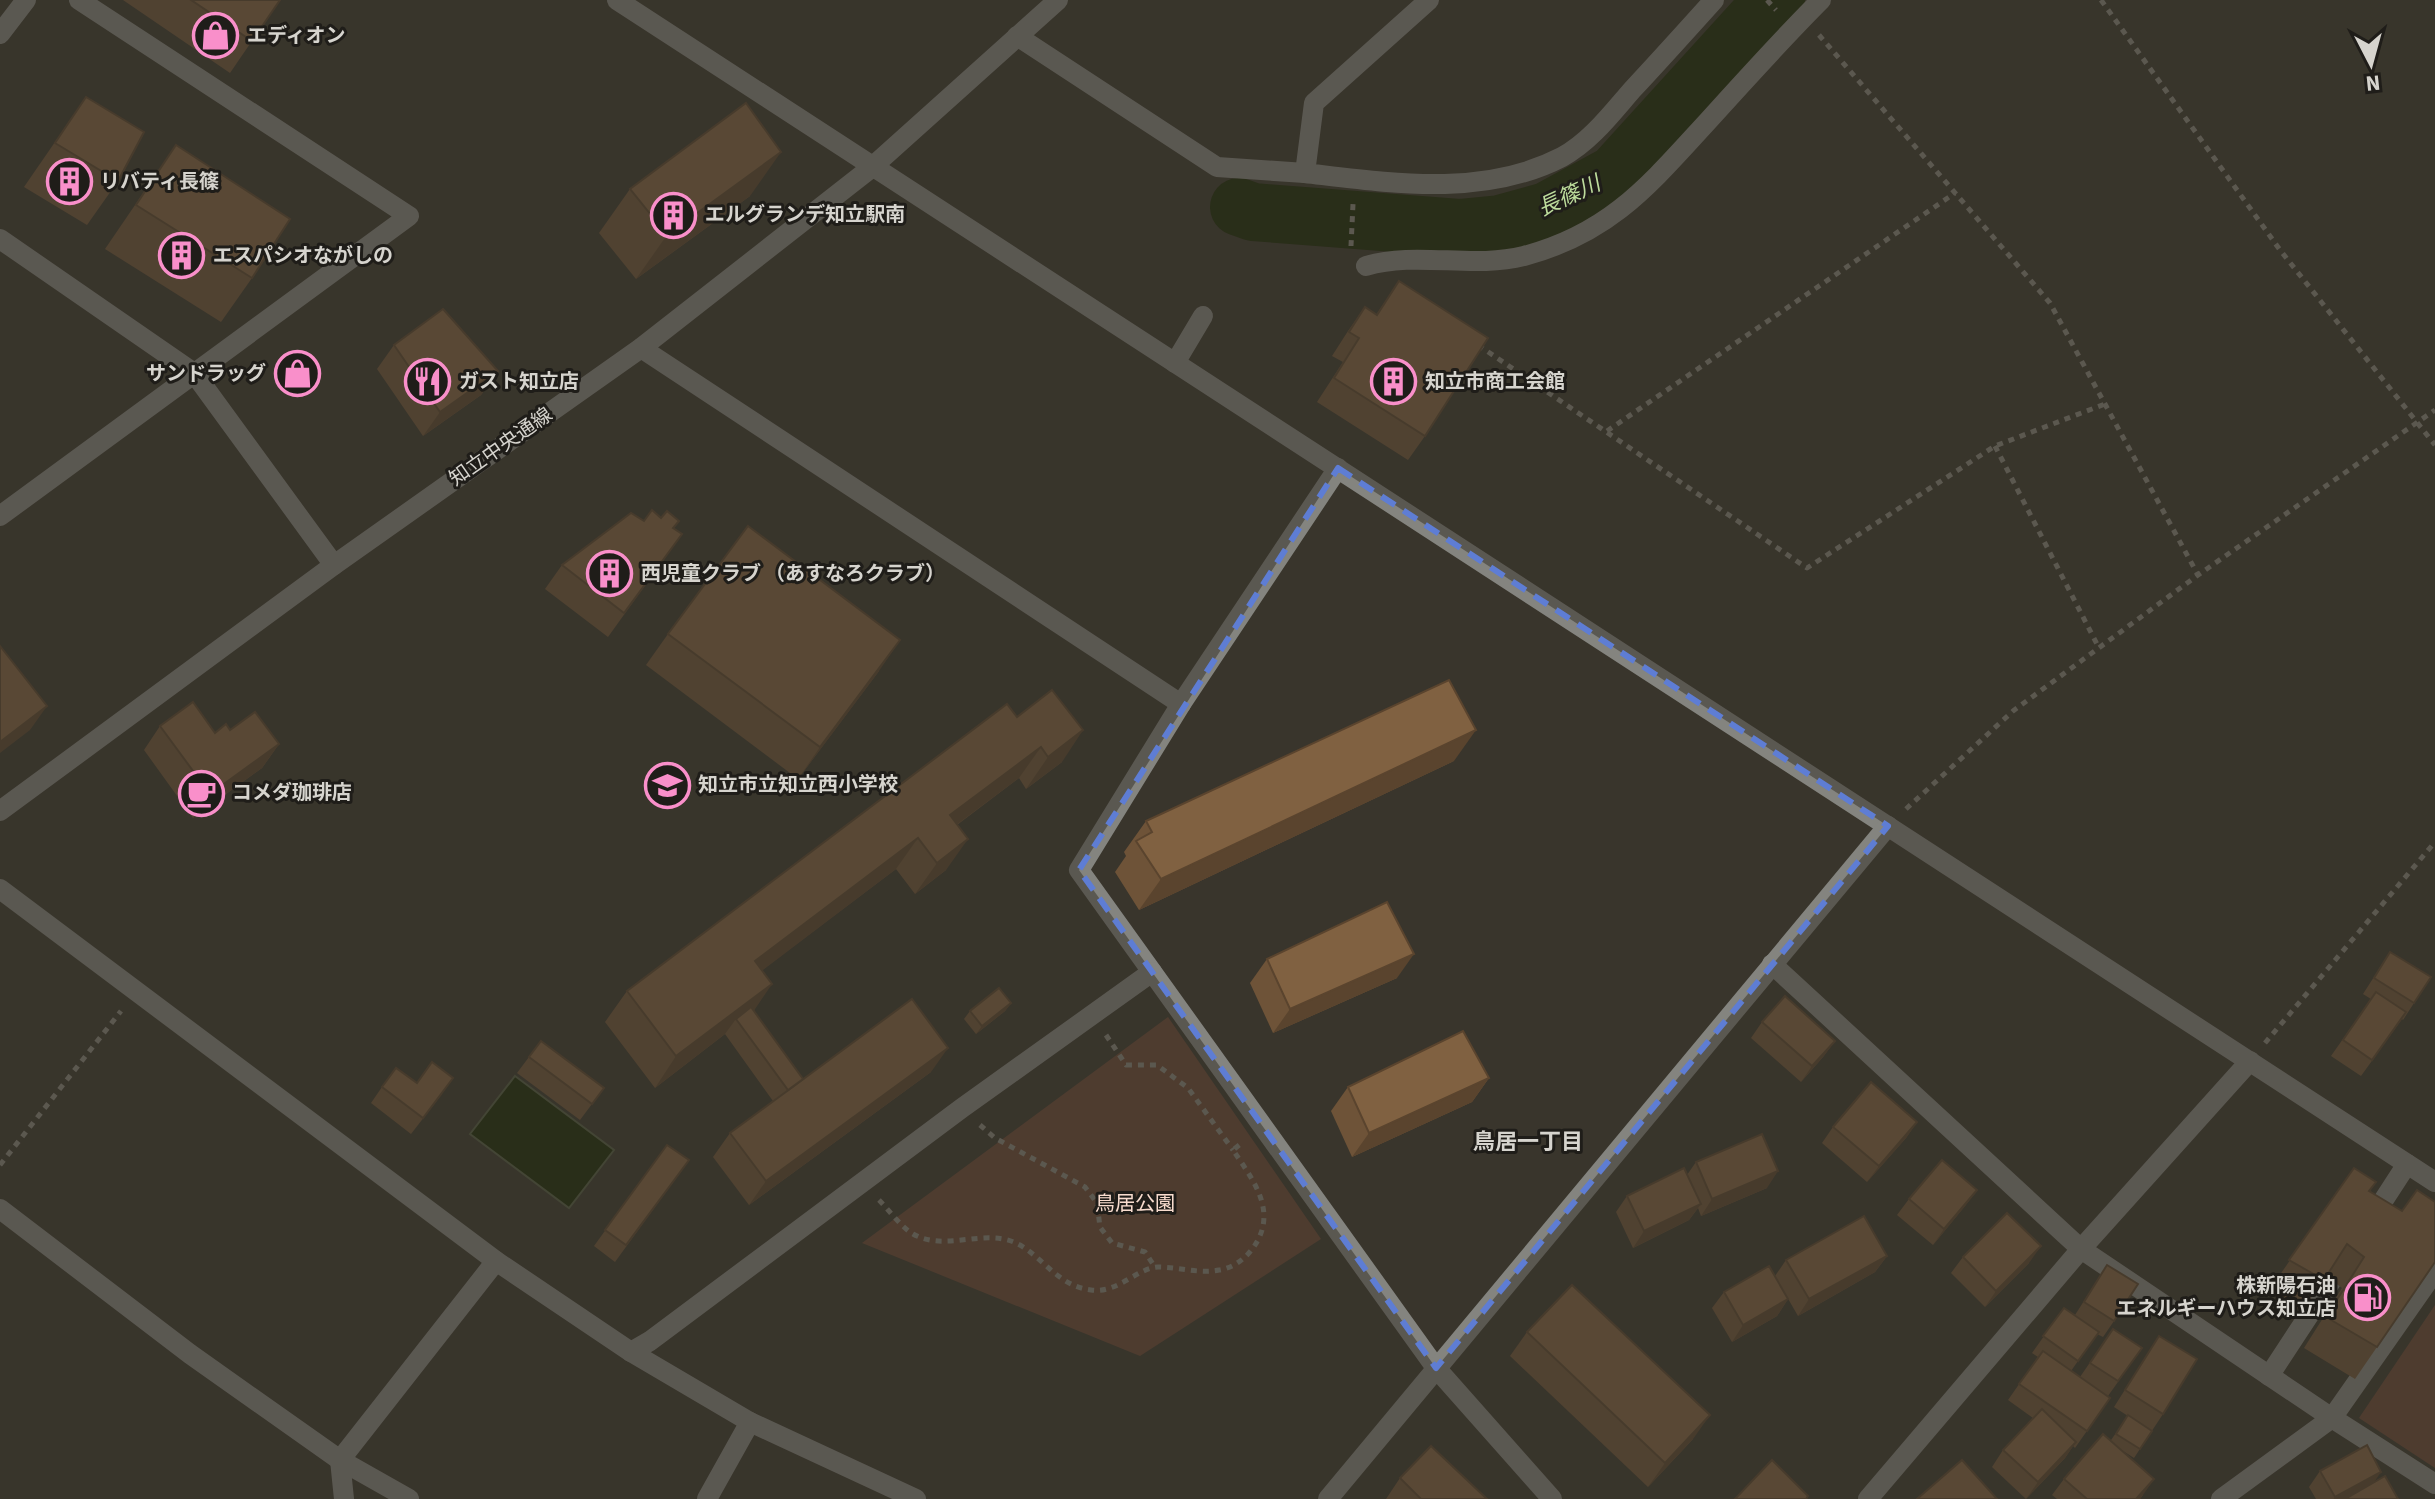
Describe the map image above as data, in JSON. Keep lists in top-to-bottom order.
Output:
{
  "streets": {
    "street": ["知立中央通線"]
  },
  "districts": ["鳥居一丁目"],
  "water": ["長篠川"],
  "parks": ["鳥居公園"],
  "places": {
    "shop": ["エディオン", "サンドラッグ"],
    "building": [
      "リバティ長篠",
      "エルグランデ知立駅南",
      "エスパシオながしの",
      "知立市商工会館",
      "西児童クラブ （あすなろクラブ）"
    ],
    "restaurant": ["ガスト知立店"],
    "school or university": ["知立市立知立西小学校"],
    "cafe": ["コメダ珈琲店"],
    "fuel station": ["株新陽石油 エネルギーハウス知立店"]
  },
  "north": "bottom"
}
